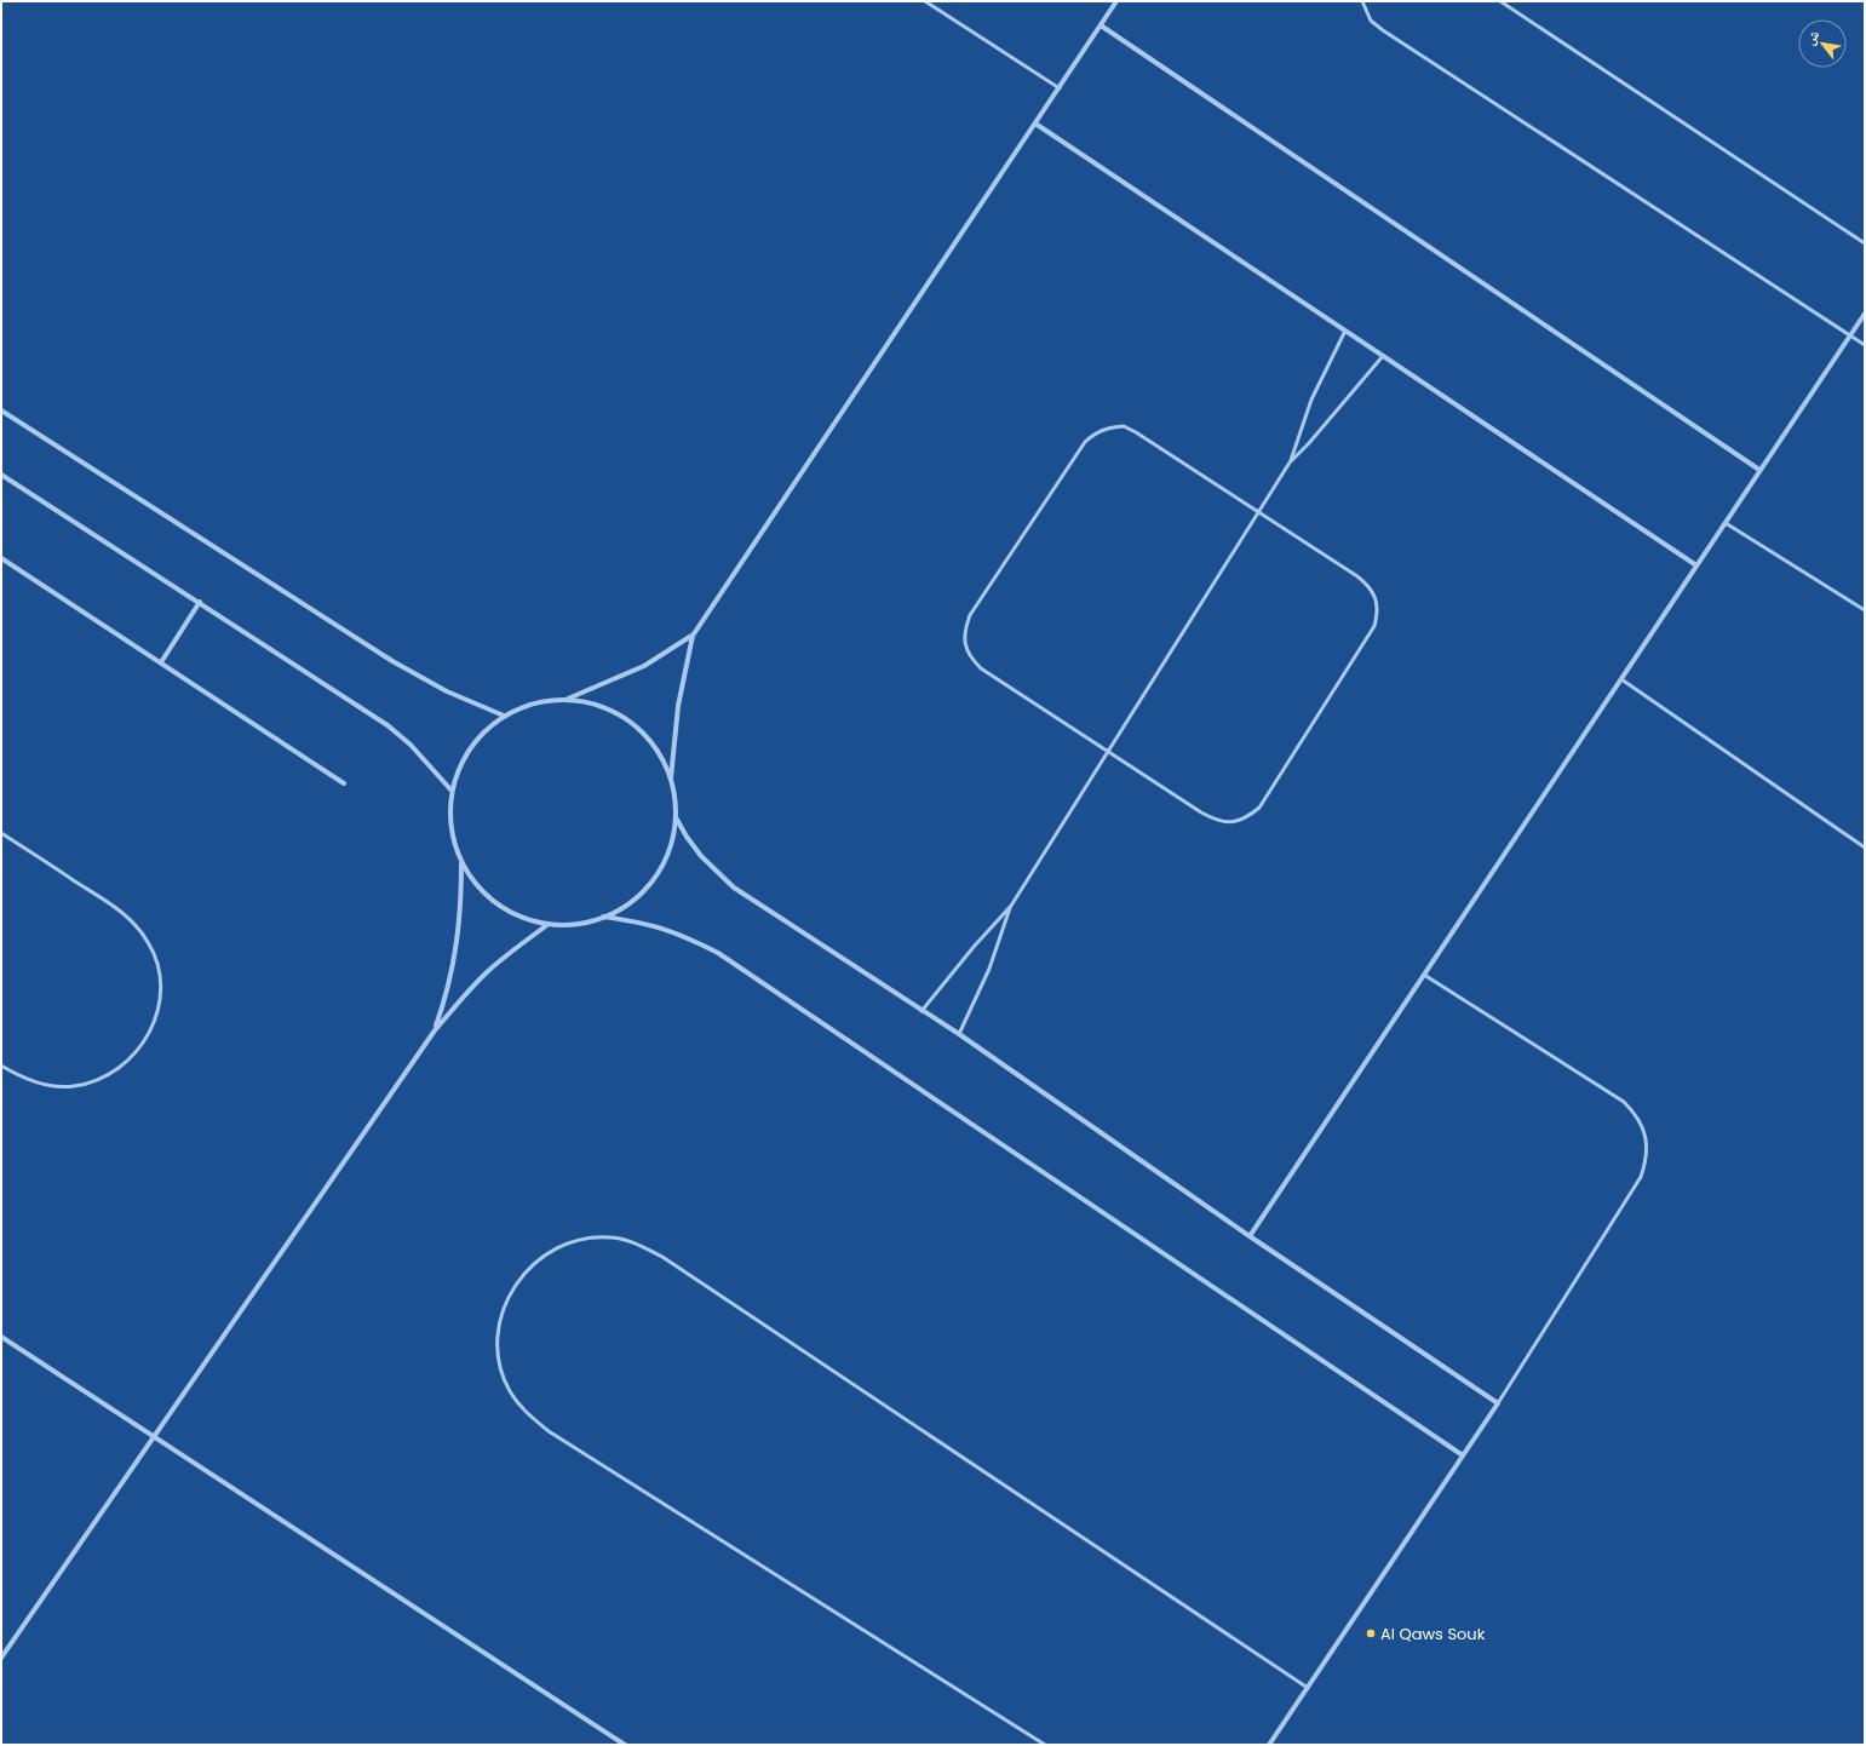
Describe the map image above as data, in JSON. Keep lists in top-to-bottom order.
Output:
{
  "places": ["Al Qaws Souk"],
  "north": "top left"
}
